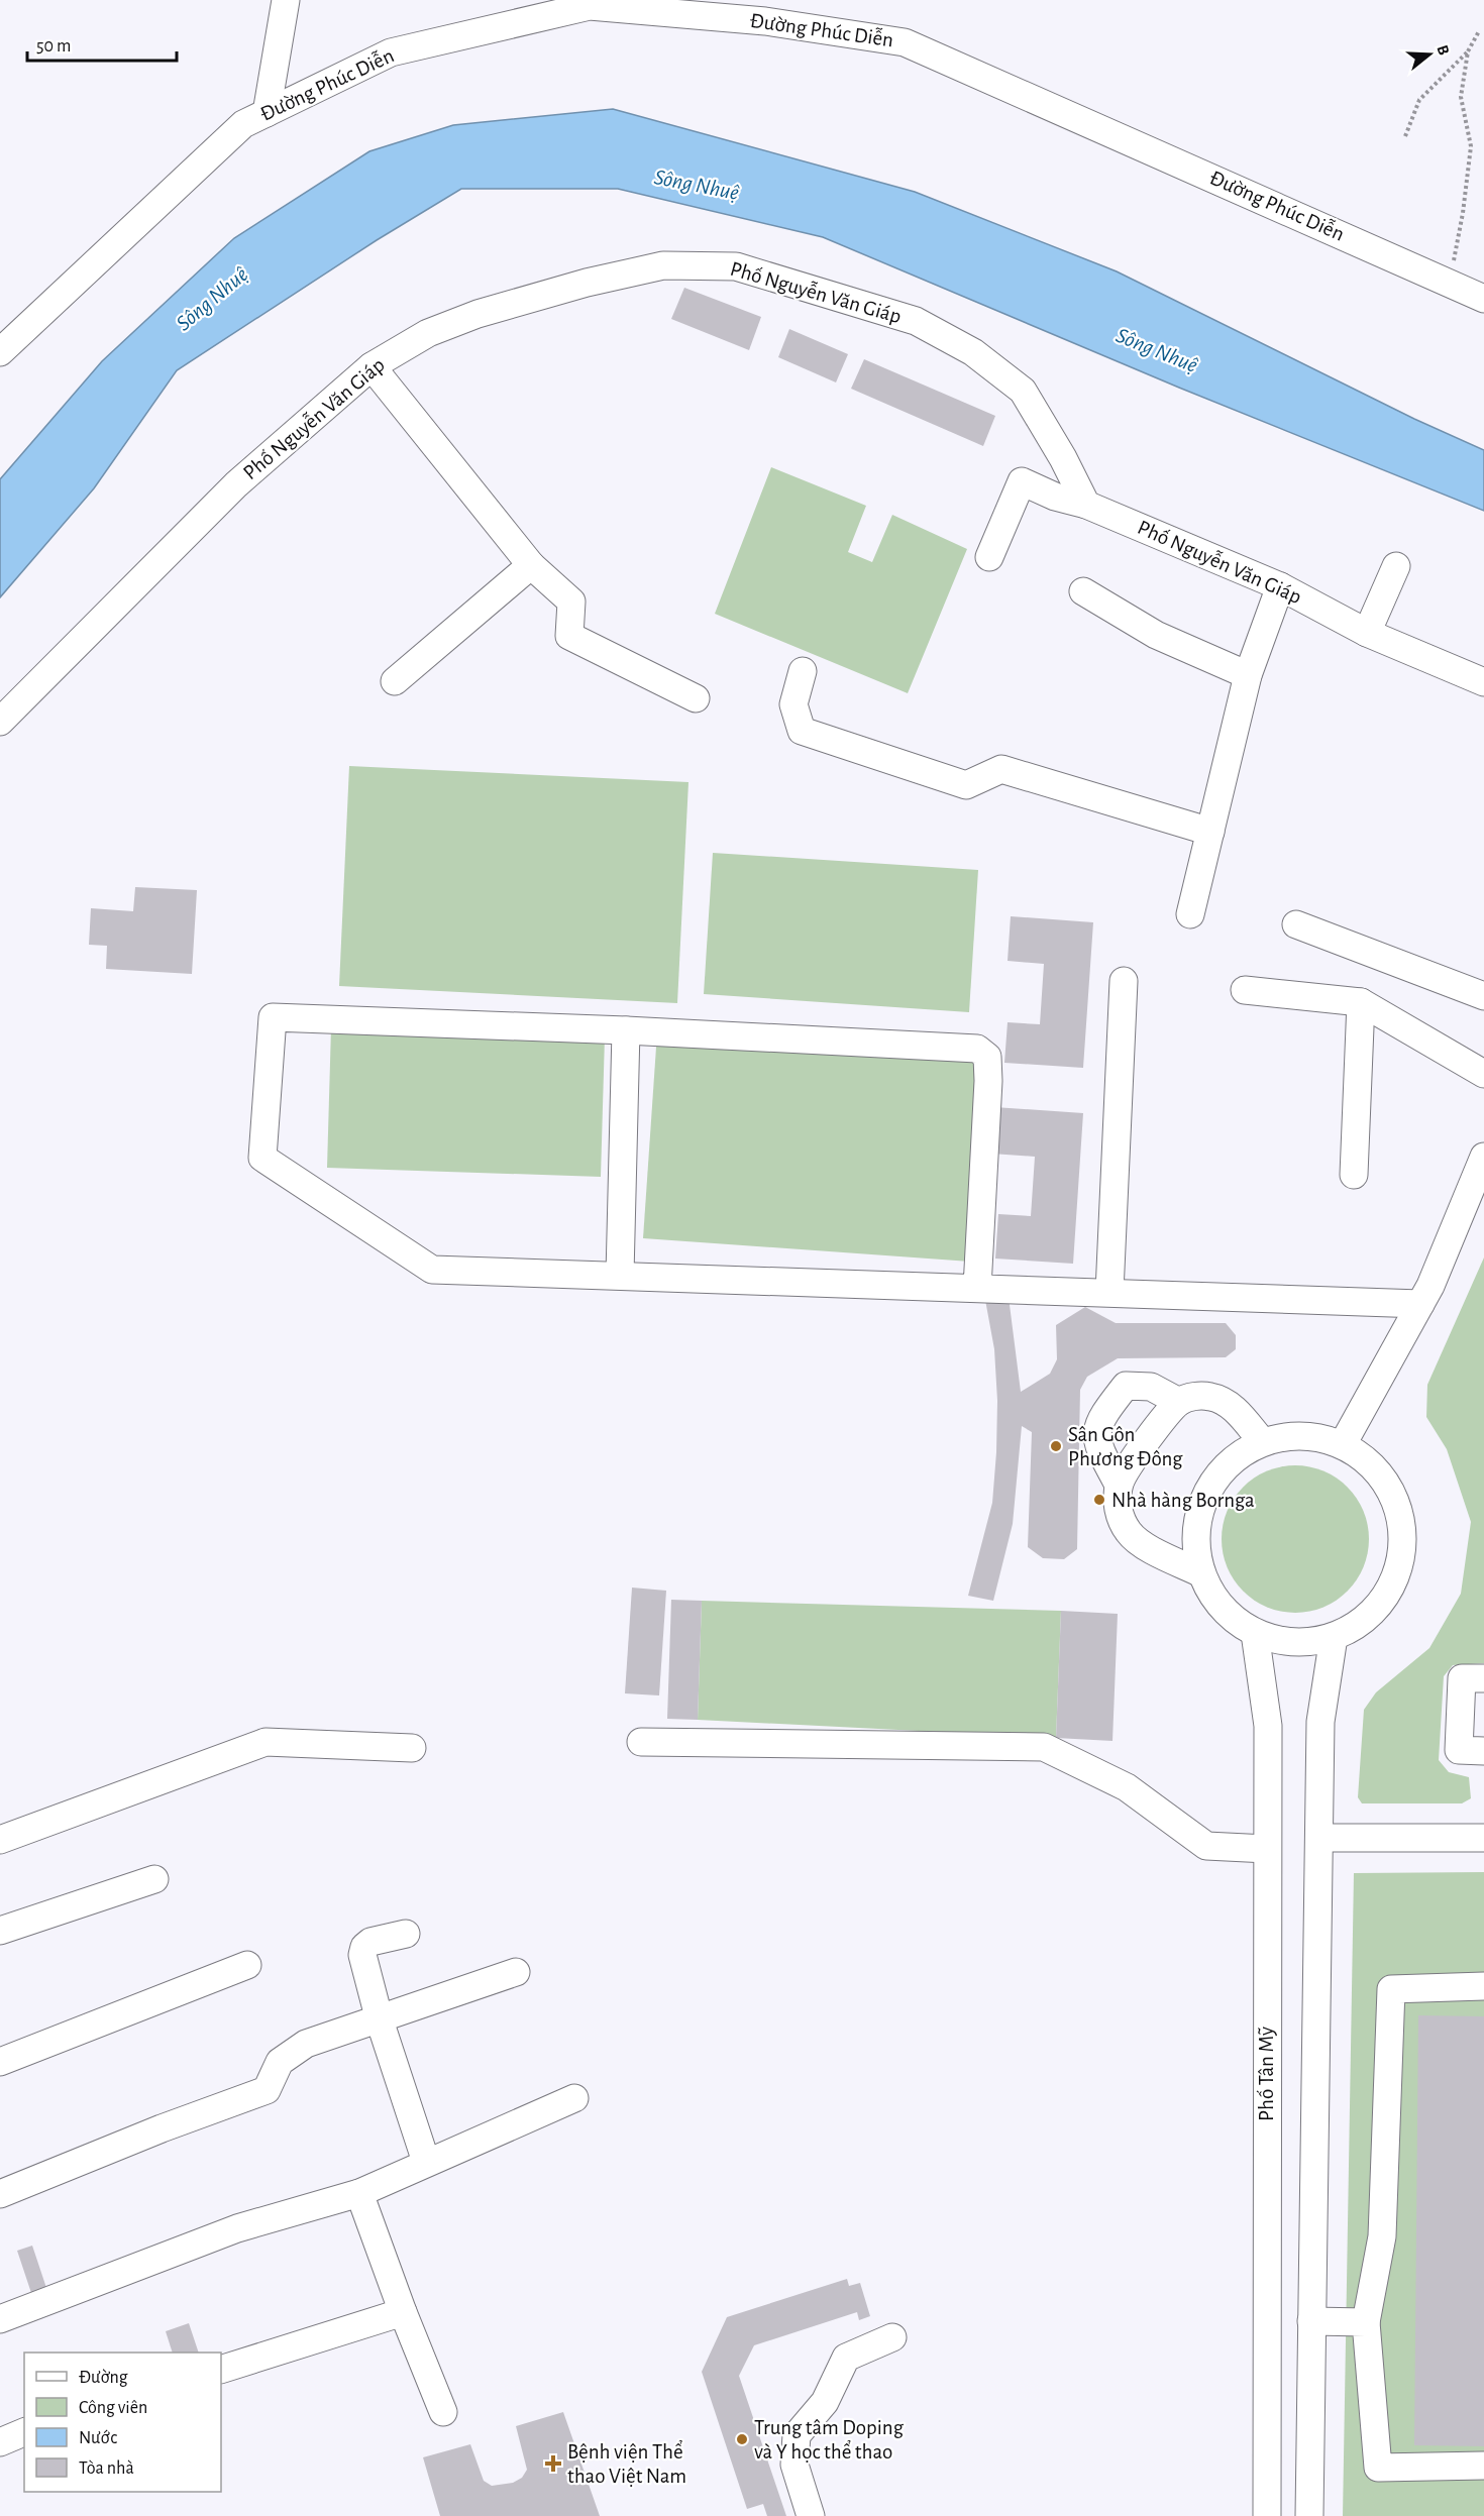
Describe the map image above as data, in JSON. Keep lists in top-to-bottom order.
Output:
{
  "streets": {
    "street": ["Đường Phúc Diễn", "Phố Nguyễn Văn Giáp", "Phố Tân Mỹ"]
  },
  "water": ["Sông Nhuệ"],
  "places": {
    "other": ["Sân Gôn Phương Đông", "Nhà hàng Bornga", "Trung tâm Doping và Y học thể thao"],
    "health": ["Bệnh viện Thể thao Việt Nam"]
  },
  "legend": [
    "Đường",
    "Công viên",
    "Nước",
    "Tòa nhà"
  ],
  "scale_bar": "50 m",
  "north": "right"
}
